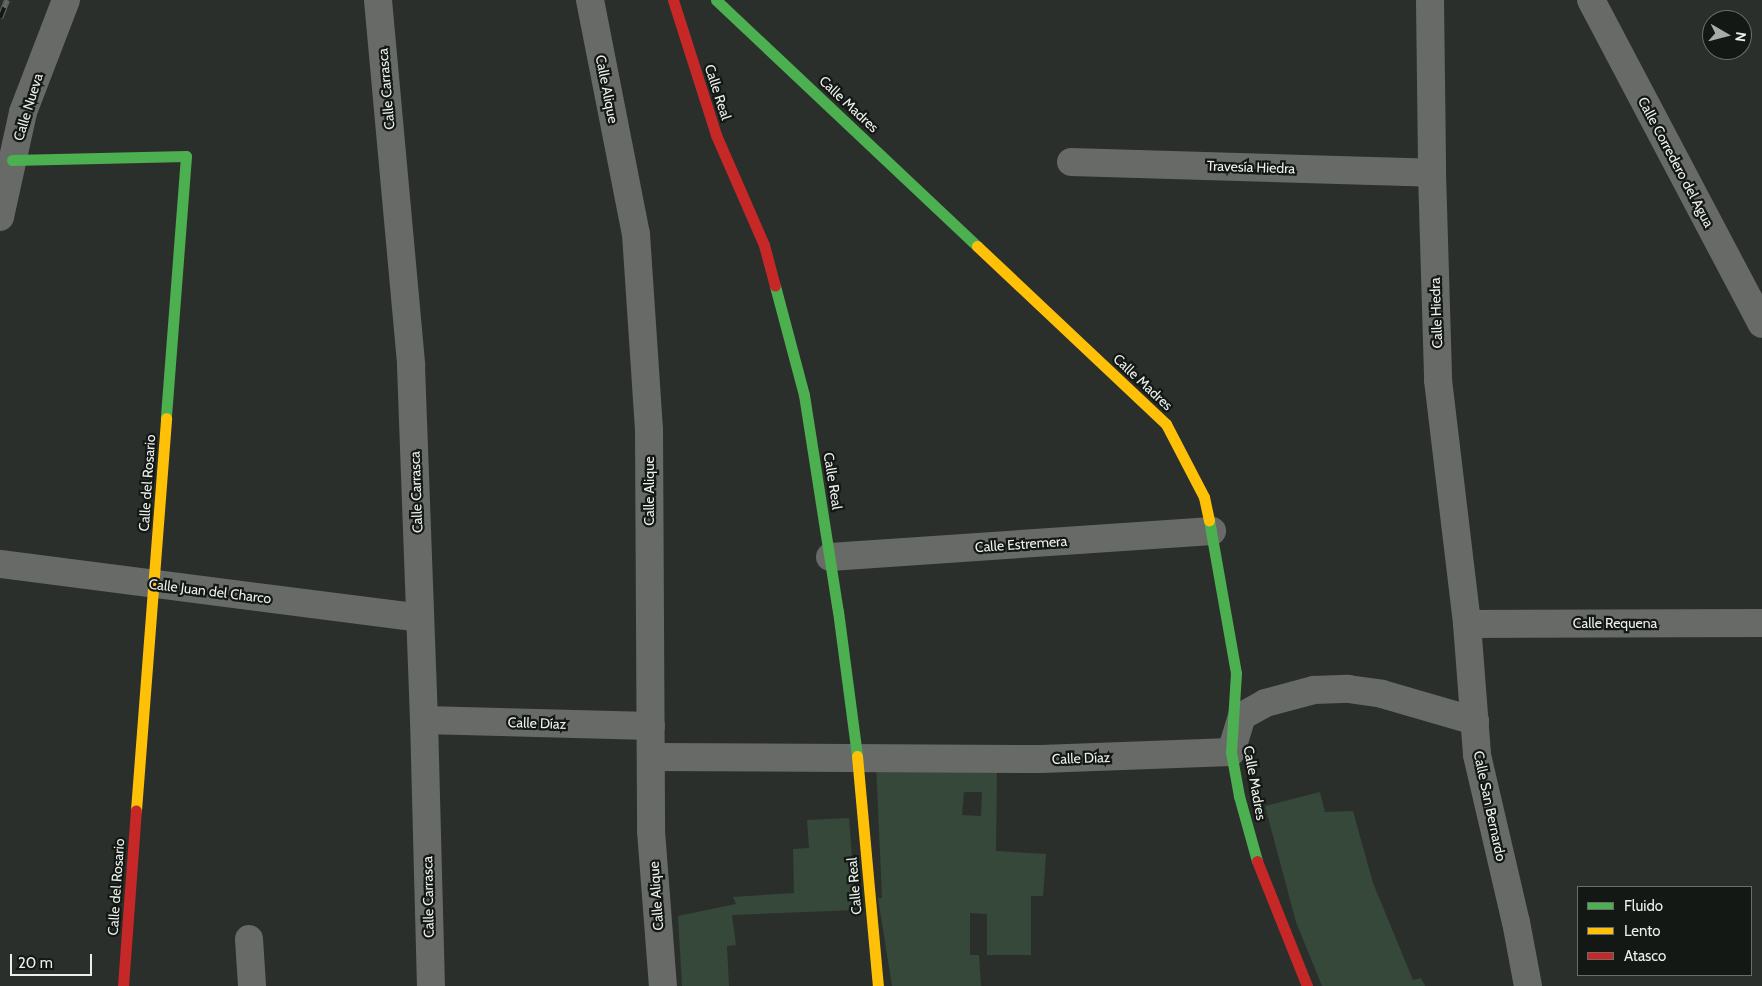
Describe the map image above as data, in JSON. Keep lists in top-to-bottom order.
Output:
{
  "streets": {
    "street": [
      "Calle Carrasca",
      "Calle Alique",
      "Calle Real",
      "Calle Madres",
      "Calle Nueva",
      "Calle Corredero del Agua",
      "Travesía Hiedra",
      "Calle Hiedra",
      "Calle del Rosario",
      "Calle Estremera",
      "Calle Juan del Charco",
      "Calle Requena",
      "Calle Díaz",
      "Calle San Bernardo"
    ]
  },
  "crossings": [
    ["Calle Carrasca", "Calle Juan del Charco"],
    ["Calle Carrasca", "Calle Díaz"],
    ["Calle Alique", "Calle Díaz"],
    ["Calle Real", "Calle Estremera"],
    ["Calle Real", "Calle Díaz"],
    ["Calle Madres", "Calle Estremera"],
    ["Calle Madres", "Calle Díaz"],
    ["Calle Nueva", "Calle del Rosario"],
    ["Travesía Hiedra", "Calle Hiedra"],
    ["Calle Hiedra", "Calle Requena"],
    ["Calle Hiedra", "Calle San Bernardo"],
    ["Calle del Rosario", "Calle Juan del Charco"],
    ["Calle Requena", "Calle San Bernardo"]
  ],
  "legend": ["Fluido", "Lento", "Atasco"],
  "scale_bar": "20 m",
  "north": "right"
}
